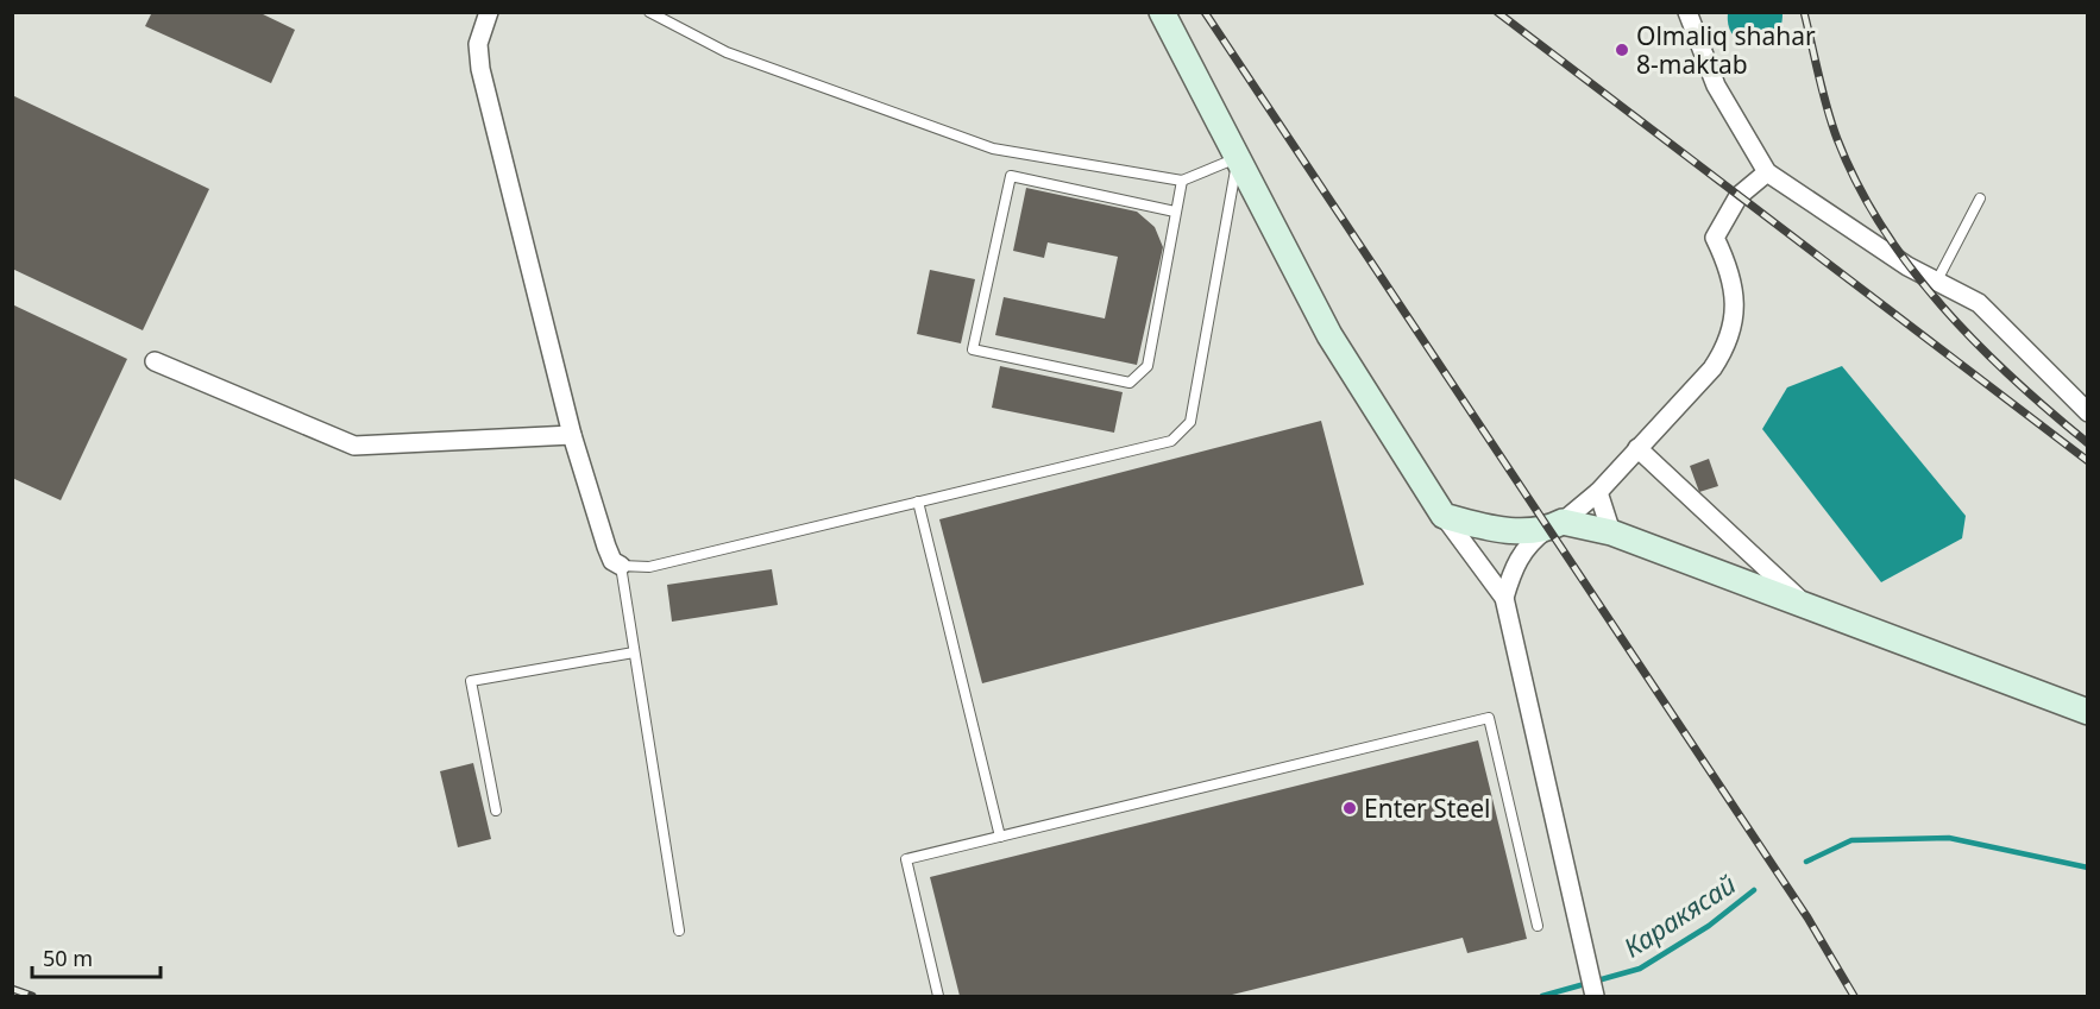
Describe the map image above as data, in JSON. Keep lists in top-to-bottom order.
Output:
{
  "water": ["Каракясай"],
  "places": ["Olmaliq shahar 8-maktab", "Enter Steel"],
  "scale_bar": "50 m"
}
